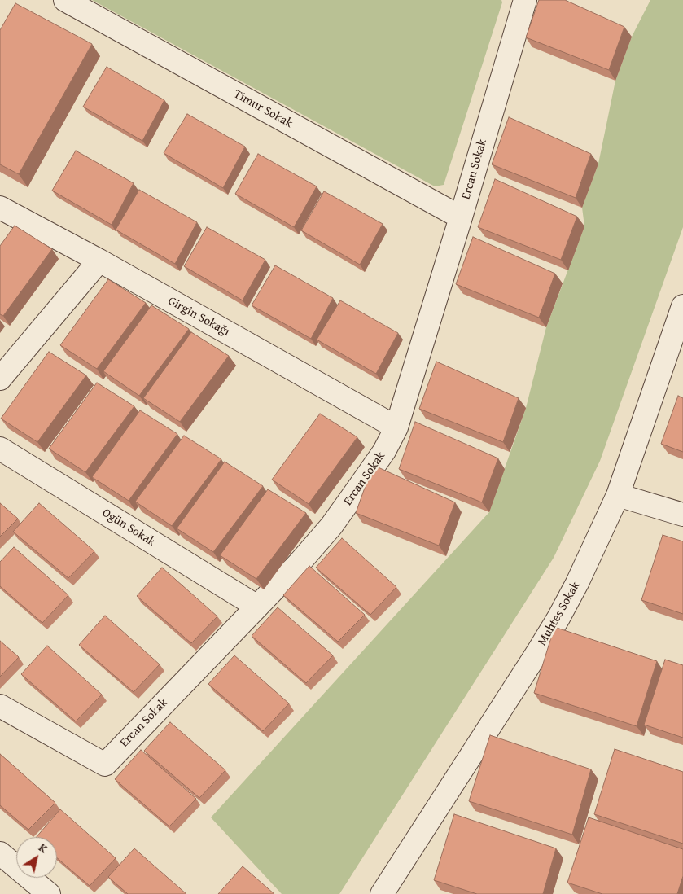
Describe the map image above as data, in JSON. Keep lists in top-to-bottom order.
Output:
{
  "streets": {
    "street": [
      "Timur Sokak",
      "Ercan Sokak",
      "Girgin Sokağı",
      "Ogün Sokak",
      "Muhtes Sokak"
    ]
  },
  "crossings": [
    ["Timur Sokak", "Ercan Sokak"],
    ["Ercan Sokak", "Girgin Sokağı"],
    ["Ercan Sokak", "Ogün Sokak"]
  ],
  "north": "top right"
}
